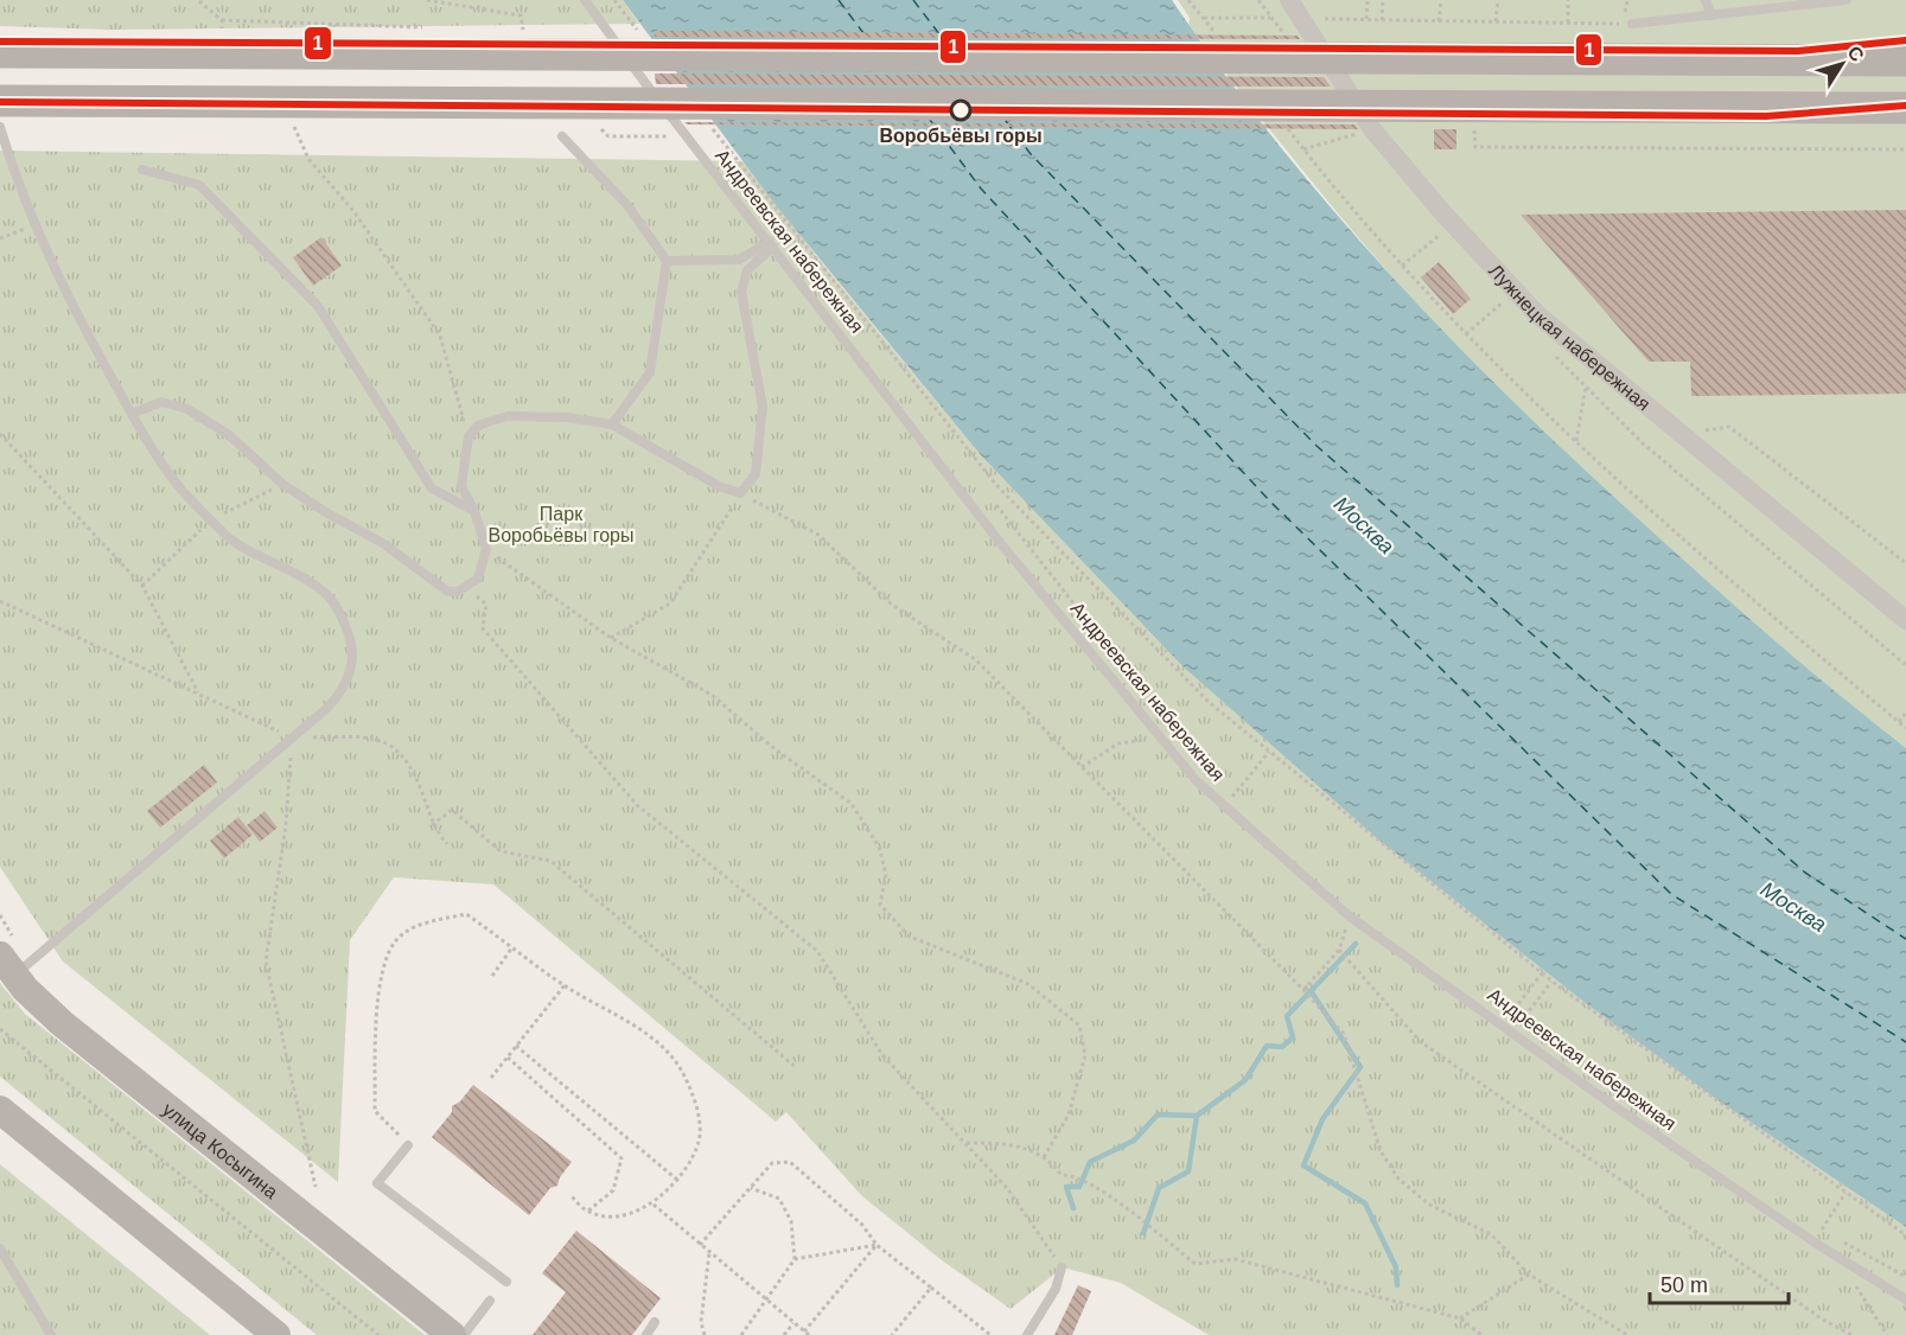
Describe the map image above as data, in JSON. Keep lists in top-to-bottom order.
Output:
{
  "streets": {
    "main road": ["улица Косыгина"],
    "street": ["Лужнецкая набережная"],
    "lane": ["Андреевская набережная"]
  },
  "water": ["Москва"],
  "parks": ["Парк Воробьёвы горы"],
  "places": ["Воробьёвы горы"],
  "lines": ["transit line 1"],
  "scale_bar": "50 m",
  "north": "top right"
}
